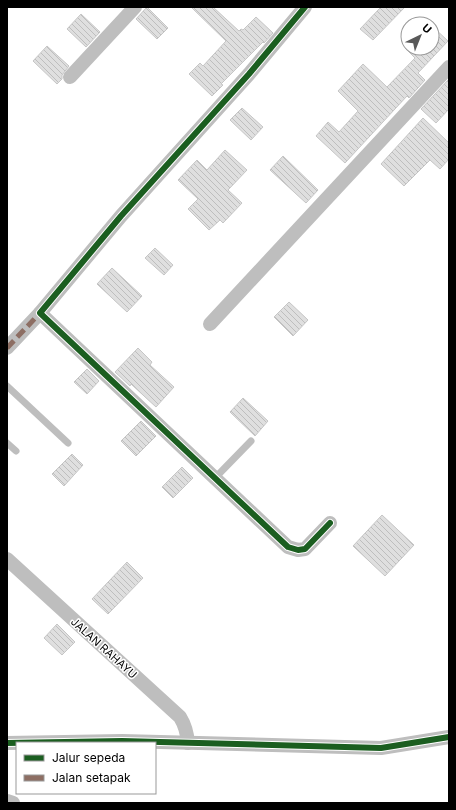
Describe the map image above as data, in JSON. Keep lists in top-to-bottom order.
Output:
{
  "streets": {
    "street": ["JALAN RAHAYU"]
  },
  "legend": ["Jalur sepeda", "Jalan setapak"],
  "north": "top right"
}
